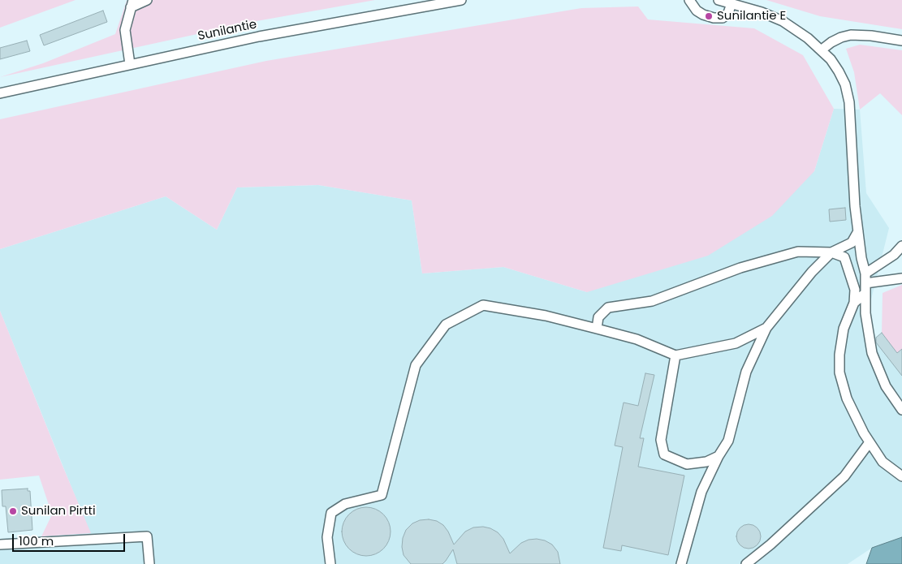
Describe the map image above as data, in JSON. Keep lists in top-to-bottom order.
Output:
{
  "streets": {
    "street": ["Sunilantie"]
  },
  "places": ["Sunilantie E", "Sunilan Pirtti"],
  "scale_bar": "100 m"
}
